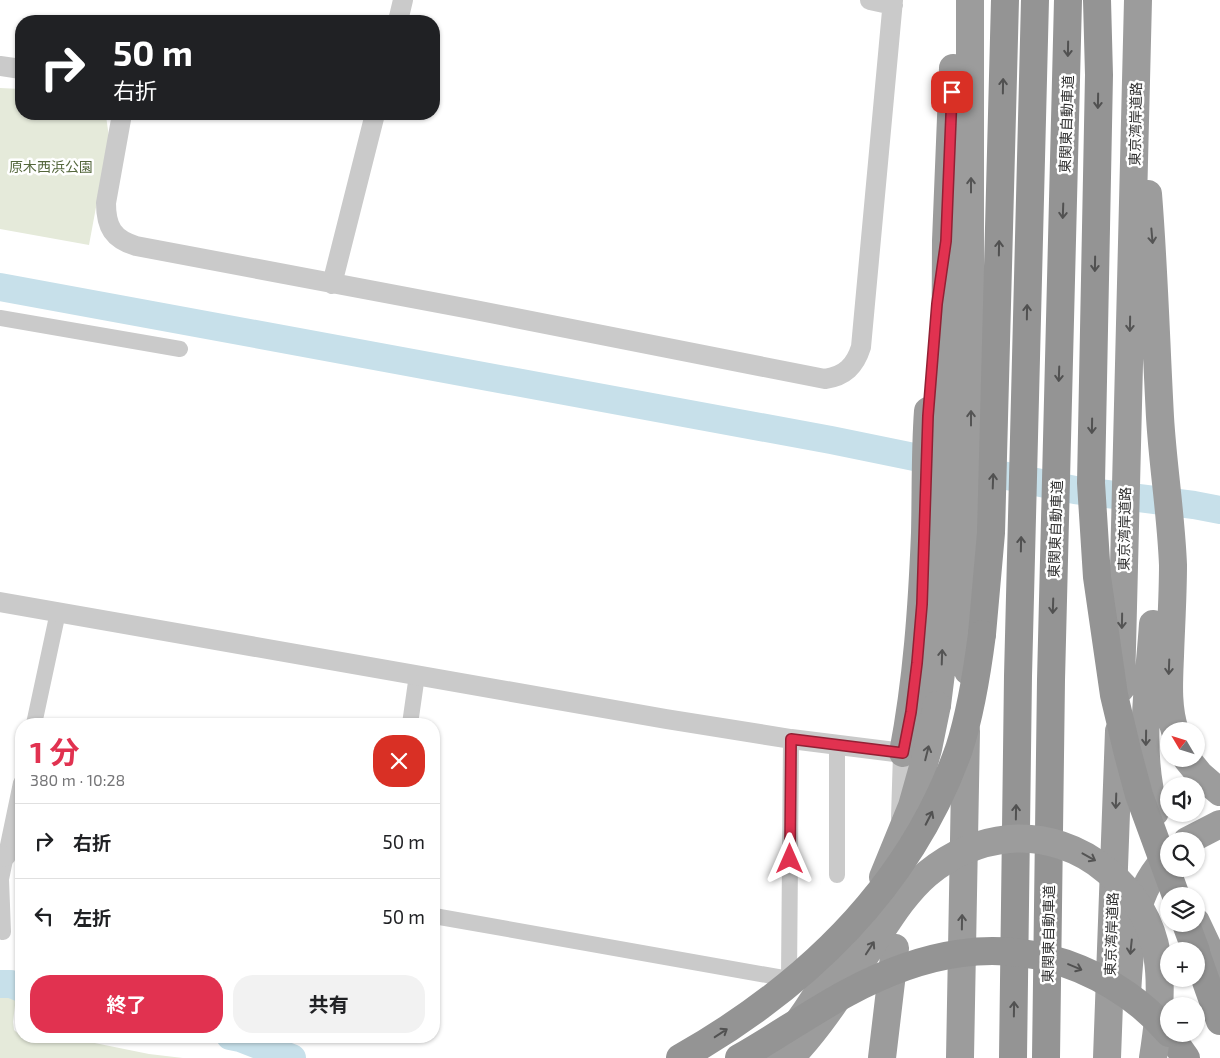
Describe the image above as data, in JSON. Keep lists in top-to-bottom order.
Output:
{
  "streets": {
    "highway": ["東関東自動車道", "東京湾岸道路"]
  },
  "parks": ["原木西浜公園"],
  "north": "top left",
  "page": {
    "turn": ["50 m", "右折"],
    "heading": ["1 分", "380 m · 10:28"],
    "map_buttons": ["+", "−"],
    "list": [
      {
        "name": "右折",
        "value": "50 m"
      },
      {
        "name": "左折",
        "value": "50 m"
      }
    ],
    "buttons": ["終了", "共有"]
  }
}
